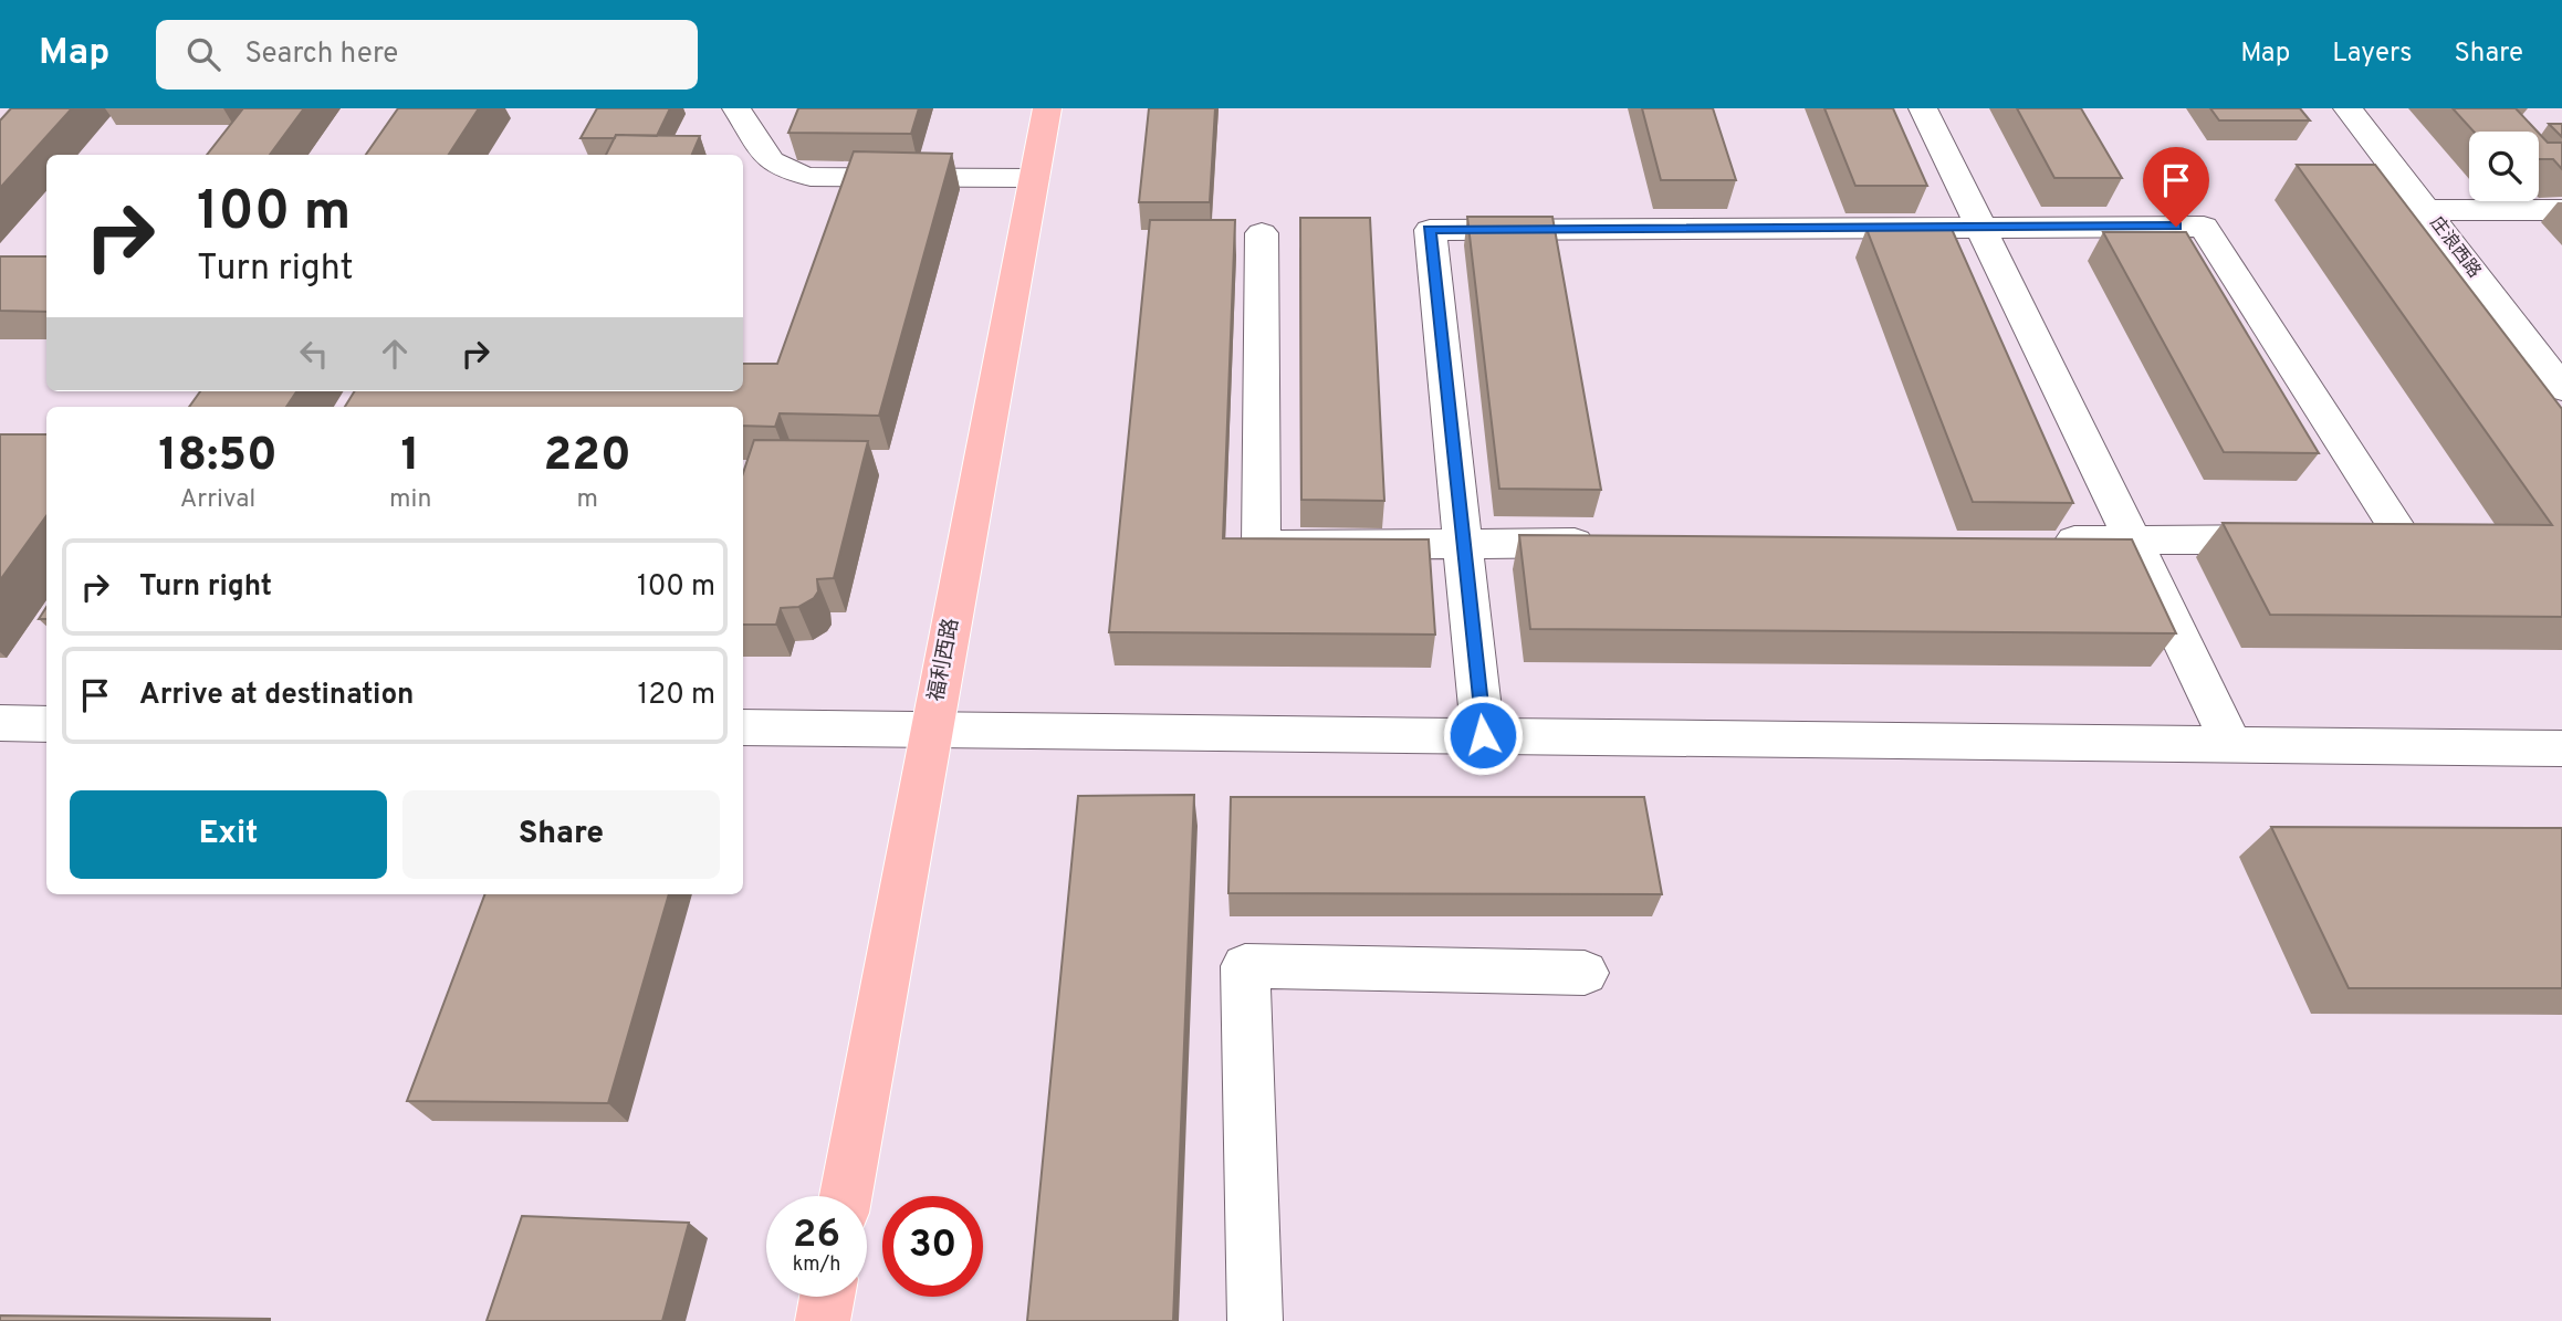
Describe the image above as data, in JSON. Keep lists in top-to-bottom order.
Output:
{
  "streets": {
    "main road": ["福利西路"],
    "street": ["庄浪西路"]
  },
  "page": {
    "header": "Map",
    "search": "Search here",
    "nav": ["Map", "Layers", "Share"],
    "turn": ["100 m", "Turn right"],
    "eta": [
      "18:50",
      "Arrival",
      "1",
      "min",
      "220",
      "m"
    ],
    "list": [
      {
        "name": "Turn right",
        "value": "100 m"
      },
      {
        "name": "Arrive at destination",
        "value": "120 m"
      }
    ],
    "buttons": ["Exit", "Share"],
    "speed": "26 km/h",
    "limit": "30"
  }
}
